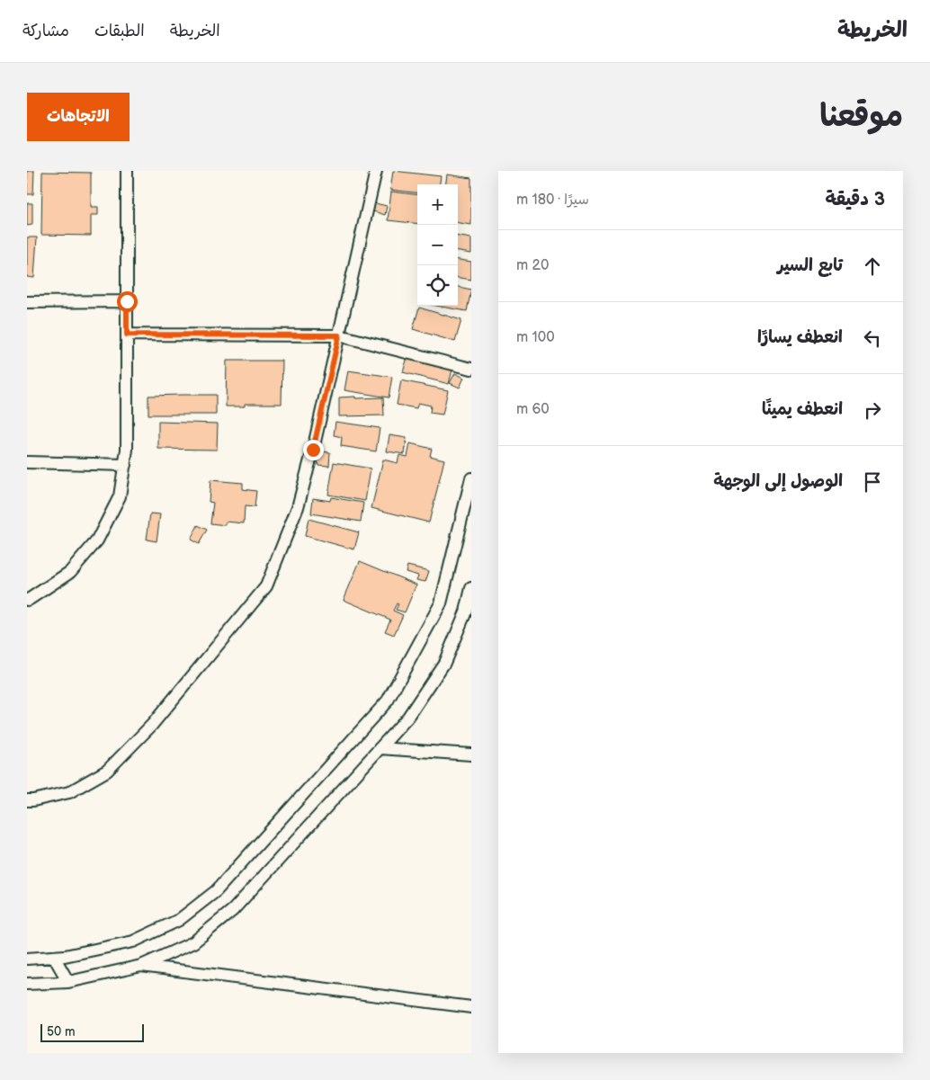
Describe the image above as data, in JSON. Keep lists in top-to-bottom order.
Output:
{
  "scale_bar": "50 m",
  "page": {
    "header": "الخريطة",
    "nav": ["الخريطة", "الطبقات", "مشاركة"],
    "title": "موقعنا",
    "buttons": "الاتجاهات",
    "heading": ["3 دقيقة", "سيرًا · 180 m"],
    "map_buttons": ["+", "−"],
    "list": [
      ["تابع السير", "20 m"],
      ["انعطف يسارًا", "100 m"],
      ["انعطف يمينًا", "60 m"],
      "الوصول إلى الوجهة"
    ],
    "scale": "50 m"
  }
}
